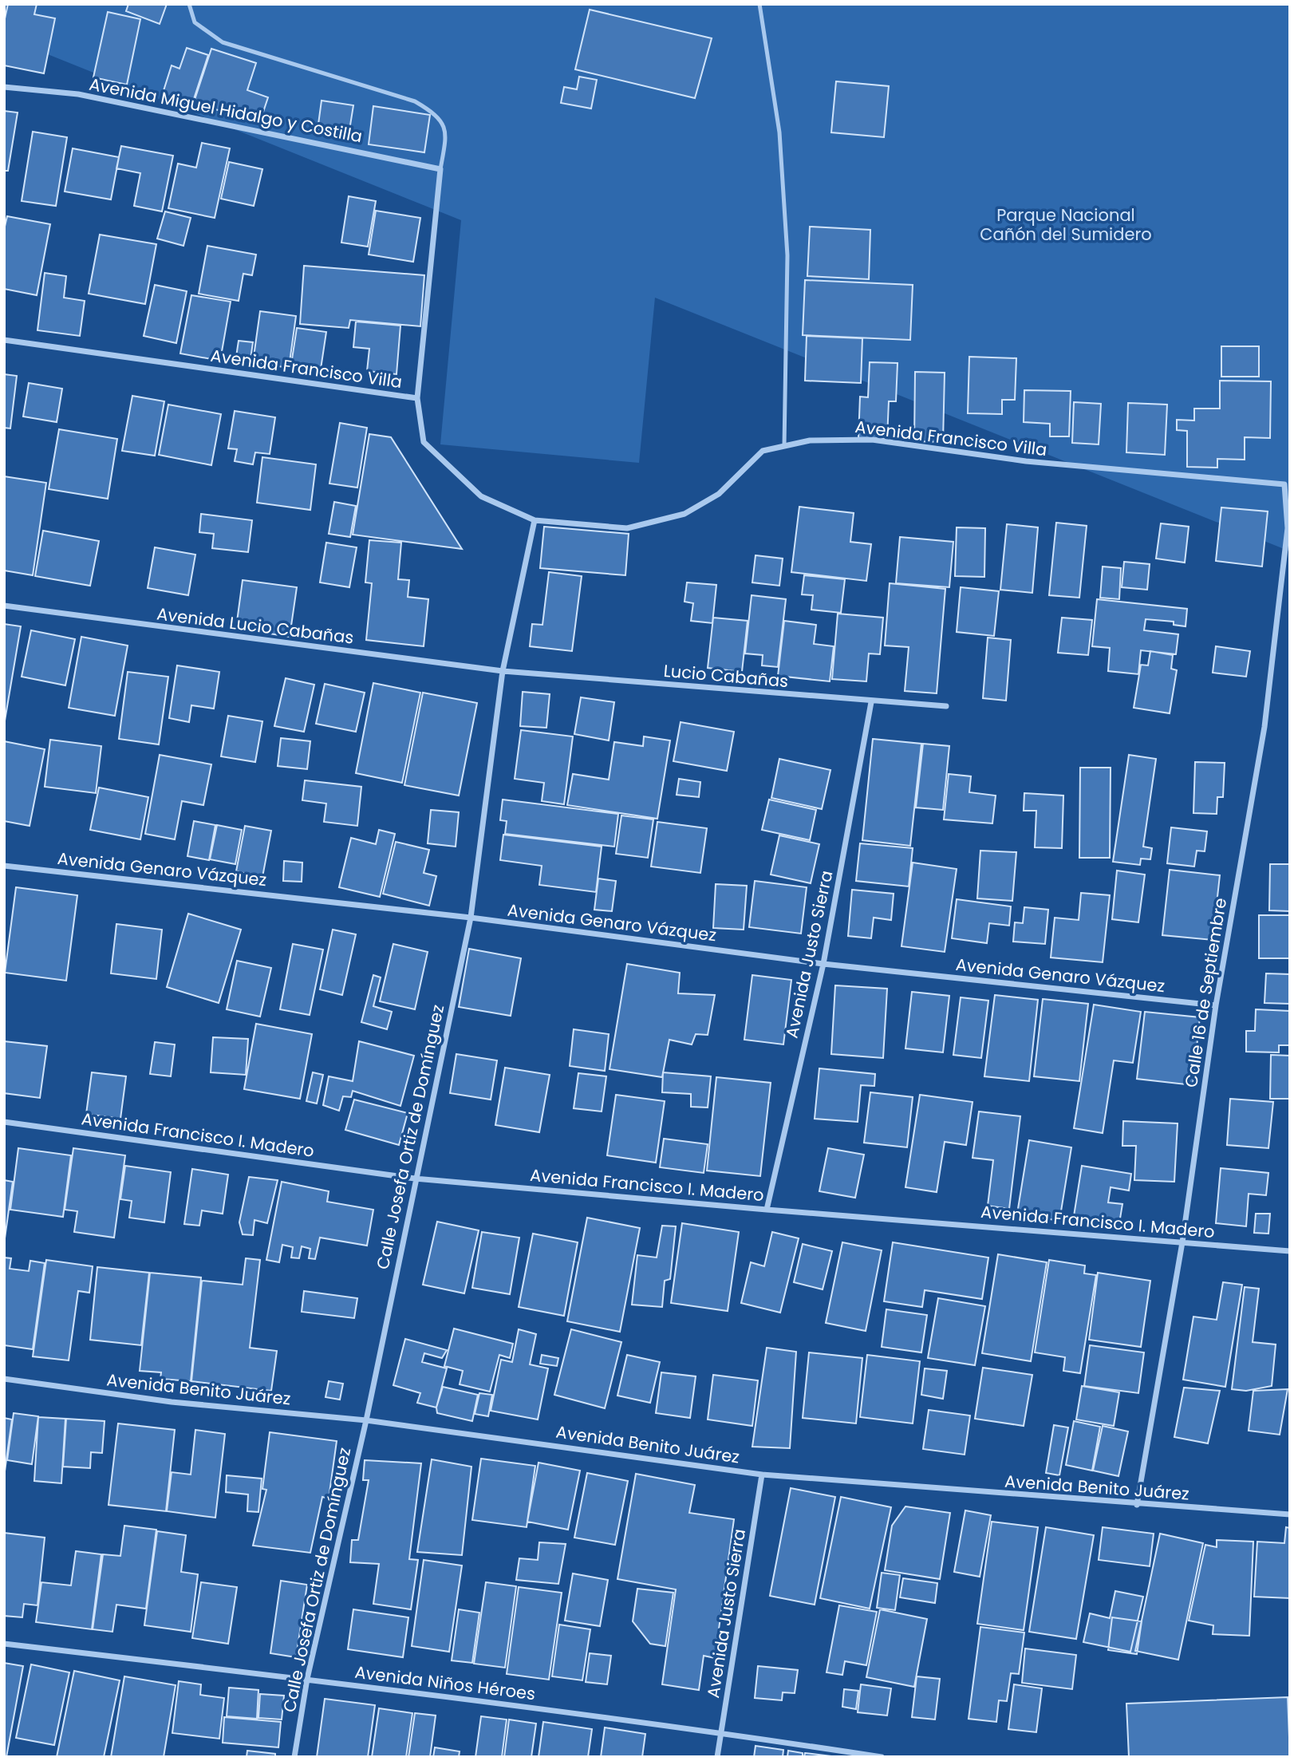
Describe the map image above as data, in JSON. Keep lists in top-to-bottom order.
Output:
{
  "streets": {
    "street": [
      "Avenida Miguel Hidalgo y Costilla",
      "Avenida Francisco Villa",
      "Avenida Lucio Cabañas",
      "Lucio Cabañas",
      "Avenida Genaro Vázquez",
      "Avenida Justo Sierra",
      "Calle 16 de Septiembre",
      "Avenida Francisco I. Madero",
      "Calle Josefa Ortiz de Domínguez",
      "Avenida Benito Juárez",
      "Avenida Niños Héroes"
    ]
  },
  "crossings": [
    ["Avenida Francisco Villa", "Calle 16 de Septiembre"],
    ["Avenida Francisco Villa", "Calle Josefa Ortiz de Domínguez"],
    ["Avenida Lucio Cabañas", "Lucio Cabañas"],
    ["Avenida Lucio Cabañas", "Calle Josefa Ortiz de Domínguez"],
    ["Lucio Cabañas", "Avenida Justo Sierra"],
    ["Lucio Cabañas", "Calle Josefa Ortiz de Domínguez"],
    ["Avenida Genaro Vázquez", "Avenida Justo Sierra"],
    ["Avenida Genaro Vázquez", "Calle 16 de Septiembre"],
    ["Avenida Genaro Vázquez", "Calle Josefa Ortiz de Domínguez"],
    ["Avenida Justo Sierra", "Avenida Francisco I. Madero"],
    ["Avenida Justo Sierra", "Avenida Benito Juárez"],
    ["Avenida Justo Sierra", "Avenida Niños Héroes"],
    ["Calle 16 de Septiembre", "Avenida Francisco I. Madero"],
    ["Calle 16 de Septiembre", "Avenida Benito Juárez"],
    ["Avenida Francisco I. Madero", "Calle Josefa Ortiz de Domínguez"],
    ["Calle Josefa Ortiz de Domínguez", "Avenida Benito Juárez"],
    ["Calle Josefa Ortiz de Domínguez", "Avenida Niños Héroes"]
  ],
  "parks": ["Parque Nacional Cañón del Sumidero"]
}
